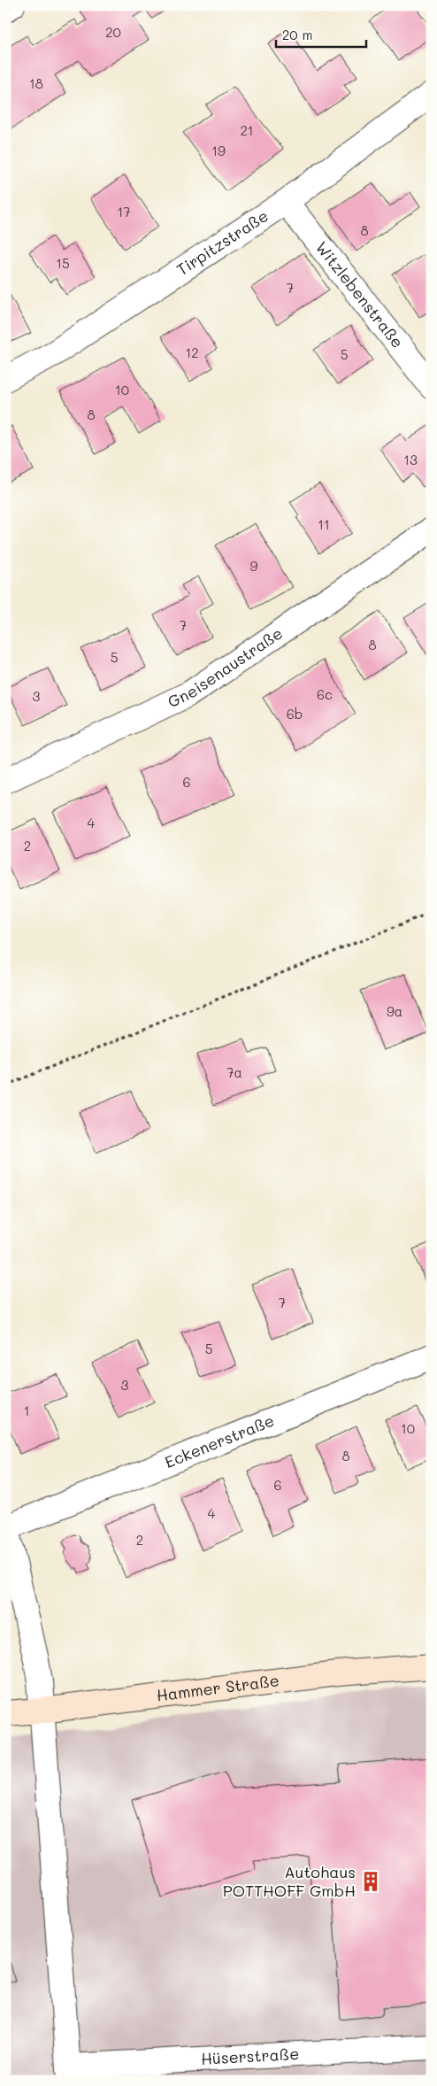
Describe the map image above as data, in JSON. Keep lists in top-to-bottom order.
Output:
{
  "streets": {
    "main road": ["Hammer Straße"],
    "street": [
      "Tirpitzstraße",
      "Witzlebenstraße",
      "Gneisenaustraße",
      "Eckenerstraße",
      "Hüserstraße"
    ]
  },
  "crossings": [
    ["Tirpitzstraße", "Witzlebenstraße"],
    ["Eckenerstraße", "Hüserstraße"],
    ["Hammer Straße", "Hüserstraße"]
  ],
  "places": {
    "building": ["Autohaus POTTHOFF GmbH"]
  },
  "house_numbers": [
    "20",
    "18",
    "21",
    "19",
    "17",
    "8",
    "15",
    "7",
    "12",
    "5",
    "10",
    "8",
    "13",
    "11",
    "9",
    "7",
    "8",
    "5",
    "6c",
    "3",
    "6b",
    "6",
    "4",
    "2",
    "9a",
    "7a",
    "7",
    "5",
    "3",
    "1",
    "10",
    "8",
    "6",
    "4",
    "2"
  ],
  "scale_bar": "20 m"
}
